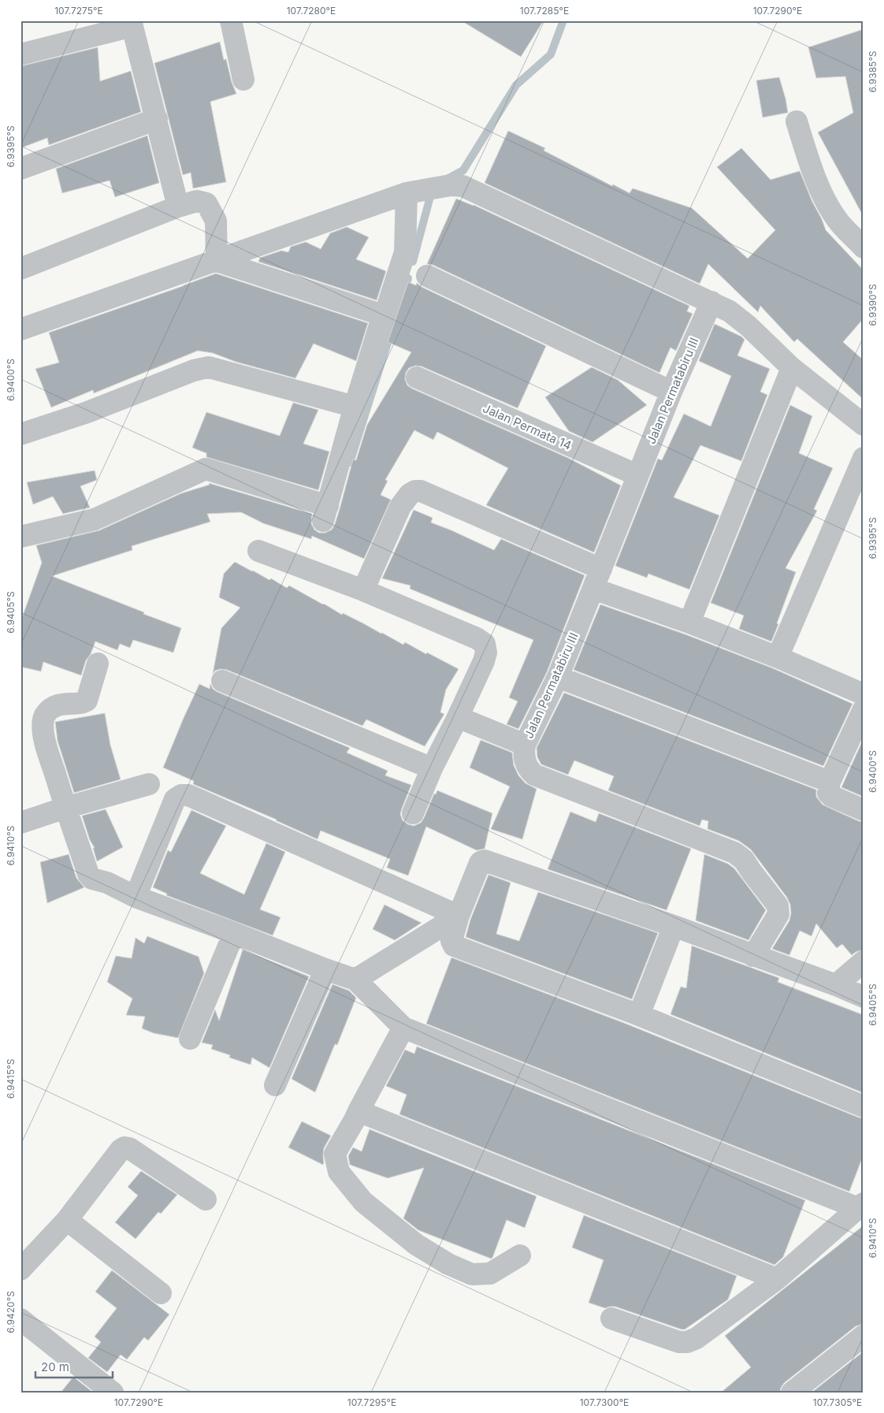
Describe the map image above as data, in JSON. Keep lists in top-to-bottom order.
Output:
{
  "streets": {
    "street": ["Jalan Permatabiru III", "Jalan Permata 14"]
  },
  "crossings": [
    ["Jalan Permatabiru III", "Jalan Permata 14"]
  ],
  "scale_bar": "20 m",
  "coordinates": [
    "107.7275°E",
    "107.7280°E",
    "107.7285°E",
    "107.7290°E",
    "6.9385°S",
    "6.9395°S",
    "6.9390°S",
    "6.9400°S",
    "6.9405°S",
    "6.9410°S",
    "6.9415°S",
    "6.9420°S",
    "107.7295°E",
    "107.7300°E",
    "107.7305°E"
  ]
}
